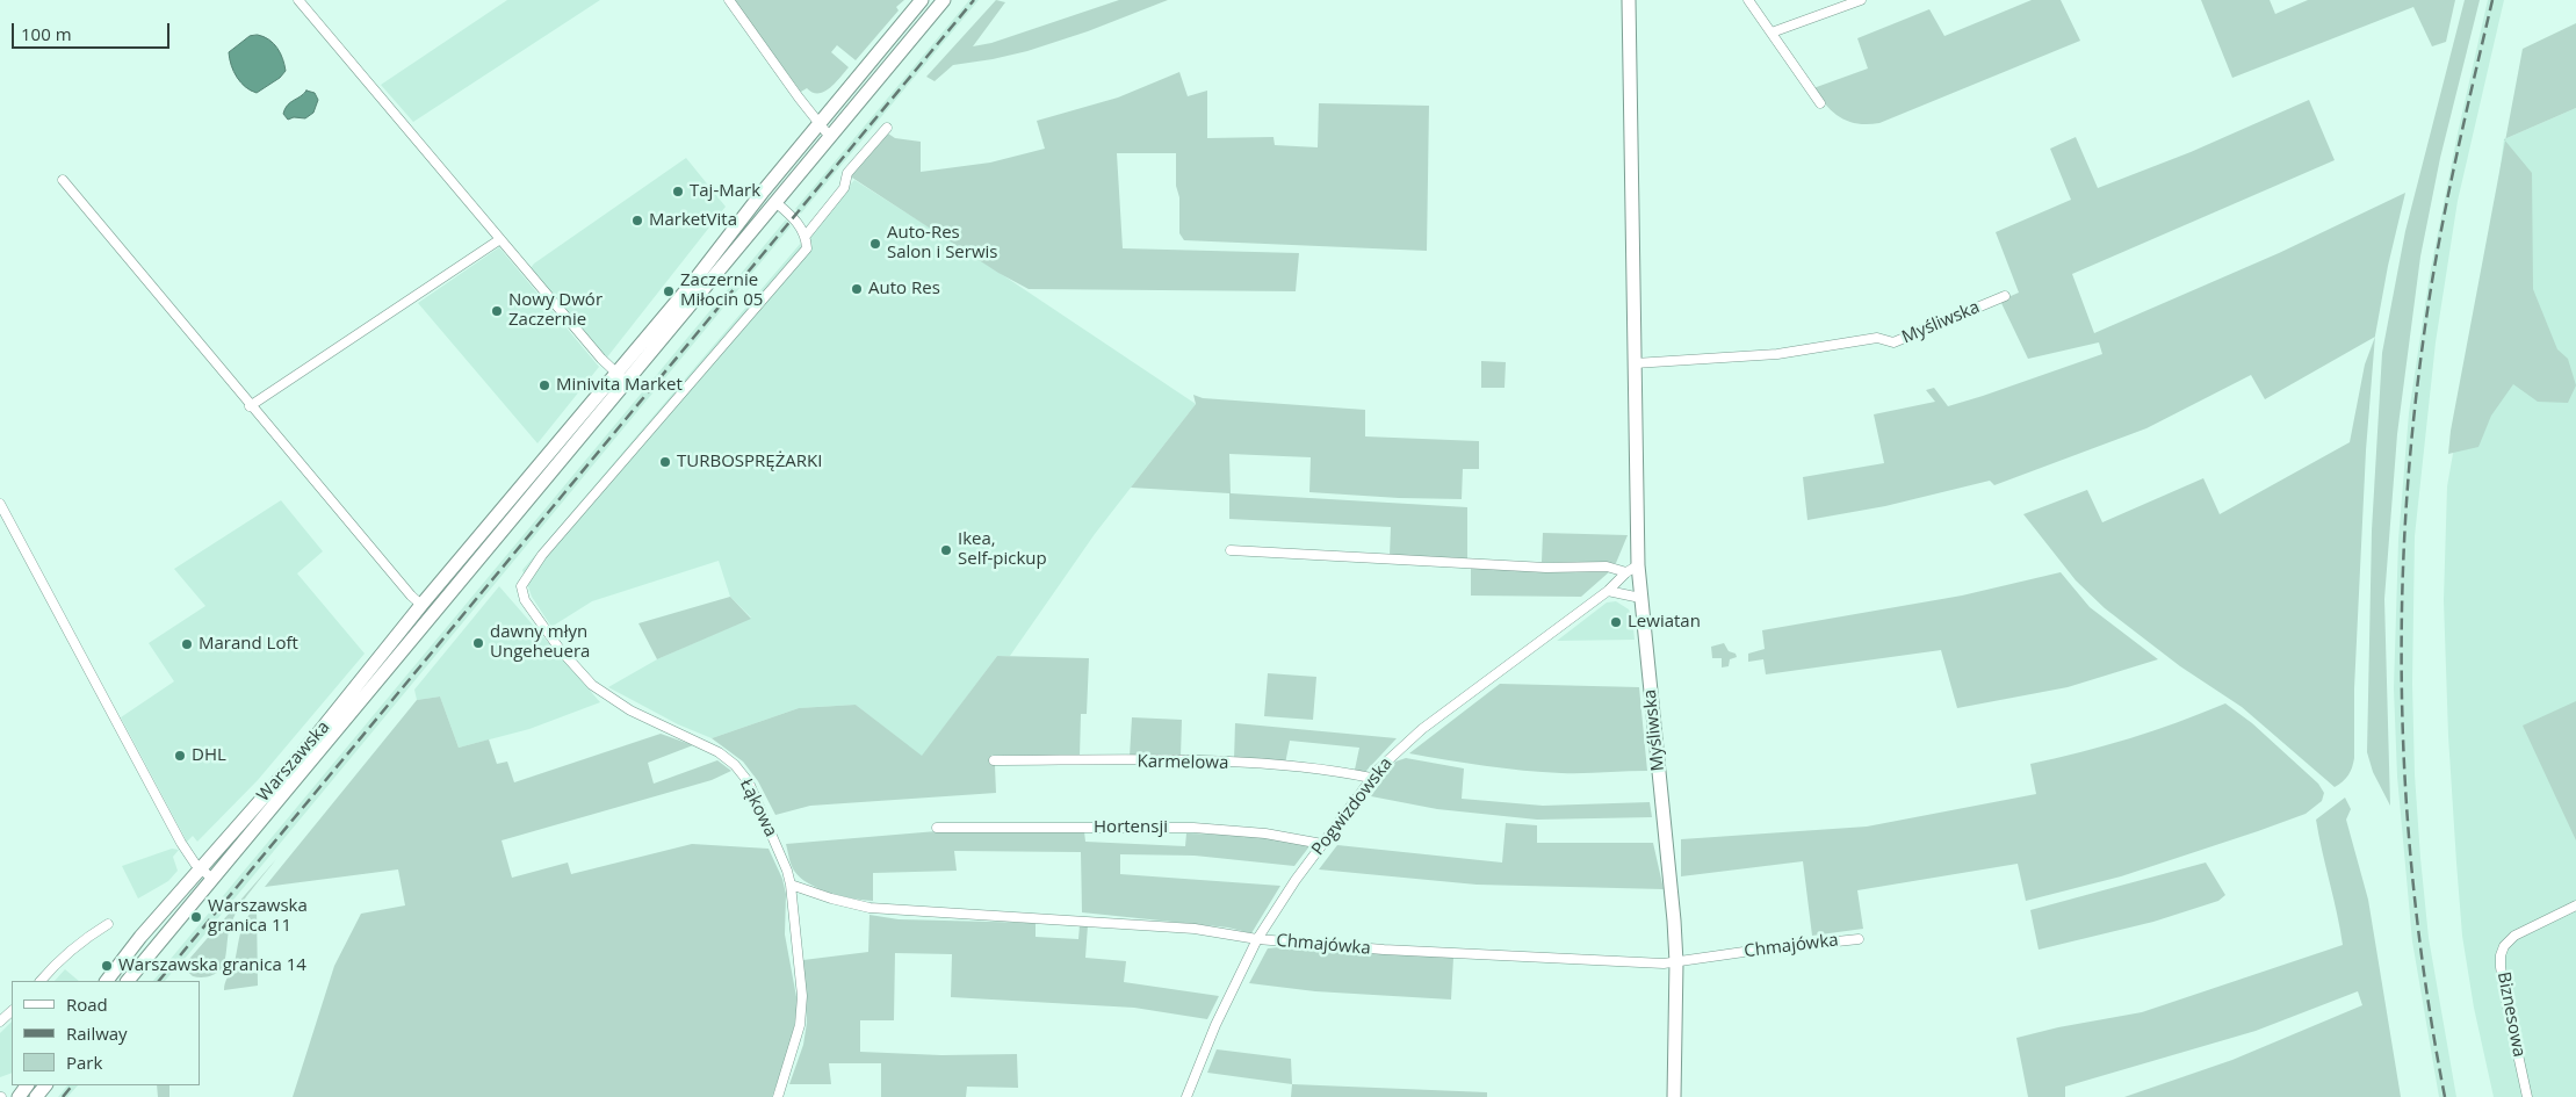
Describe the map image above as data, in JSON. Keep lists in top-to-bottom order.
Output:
{
  "streets": {
    "main road": ["Myśliwska", "Warszawska"],
    "street": [
      "Karmelowa",
      "Pogwizdowska",
      "Łąkowa",
      "Hortensji",
      "Chmajówka",
      "Biznesowa"
    ]
  },
  "crossings": [
    ["Myśliwska", "Pogwizdowska"],
    ["Myśliwska", "Chmajówka"],
    ["Karmelowa", "Pogwizdowska"],
    ["Pogwizdowska", "Hortensji"],
    ["Pogwizdowska", "Chmajówka"],
    ["Łąkowa", "Chmajówka"]
  ],
  "places": [
    "Taj-Mark",
    "MarketVita",
    "Auto-Res Salon i Serwis",
    "Auto Res",
    "Zaczernie Miłocin 05",
    "Nowy Dwór Zaczernie",
    "Minivita Market",
    "TURBOSPRĘŻARKI",
    "Ikea, Self-pickup",
    "Lewiatan",
    "dawny młyn Ungeheuera",
    "Marand Loft",
    "DHL",
    "Warszawska granica 11",
    "Warszawska granica 14"
  ],
  "legend": ["Road", "Railway", "Park"],
  "scale_bar": "100 m"
}
